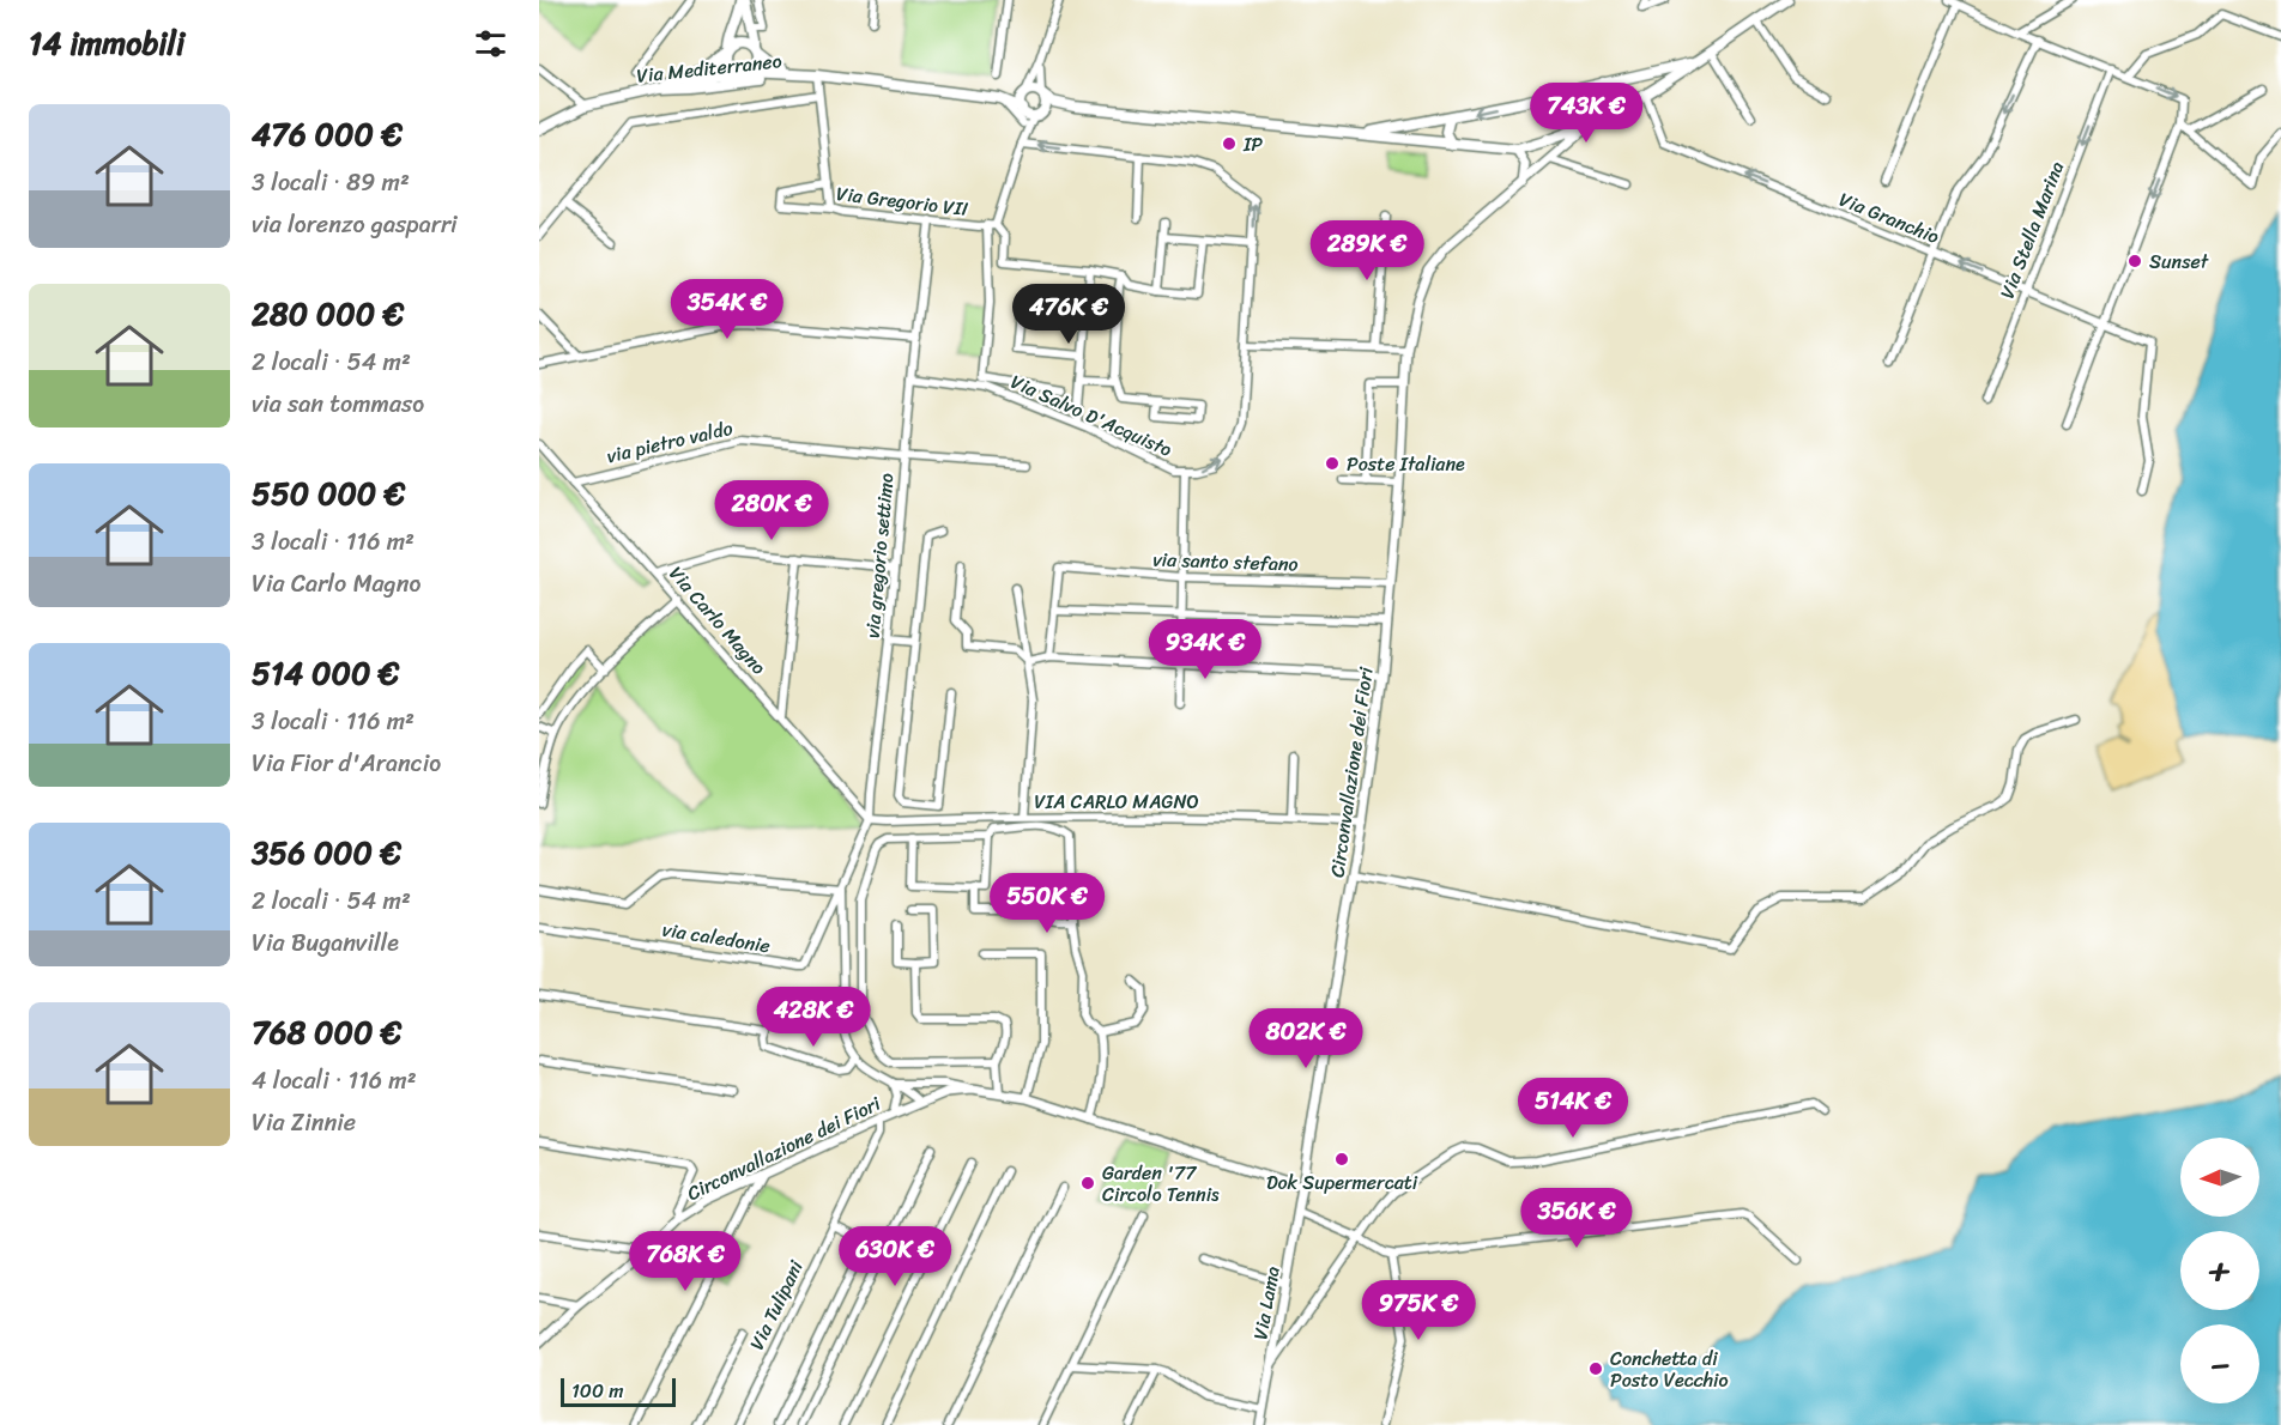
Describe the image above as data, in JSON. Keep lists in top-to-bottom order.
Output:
{
  "streets": {
    "main road": ["Via Mediterraneo"],
    "street": [
      "Via Gregorio VII",
      "Via Granchio",
      "Via Stella Marina",
      "Via Salvo D'Acquisto",
      "via pietro valdo",
      "via gregorio settimo",
      "via santo stefano",
      "Via Carlo Magno",
      "Circonvallazione dei Fiori",
      "VIA CARLO MAGNO",
      "via caledonie",
      "Via Lama",
      "Via Tulipani"
    ]
  },
  "crossings": [
    ["Via Mediterraneo", "Via Gregorio VII"],
    ["Via Gregorio VII", "Via Salvo D'Acquisto"],
    ["Via Gregorio VII", "via gregorio settimo"],
    ["Via Granchio", "Via Stella Marina"],
    ["Via Salvo D'Acquisto", "via gregorio settimo"],
    ["via pietro valdo", "via gregorio settimo"],
    ["via pietro valdo", "Via Carlo Magno"],
    ["via gregorio settimo", "Via Carlo Magno"],
    ["via gregorio settimo", "VIA CARLO MAGNO"],
    ["via gregorio settimo", "via caledonie"],
    ["via santo stefano", "Circonvallazione dei Fiori"],
    ["Via Carlo Magno", "VIA CARLO MAGNO"],
    ["Circonvallazione dei Fiori", "VIA CARLO MAGNO"],
    ["Circonvallazione dei Fiori", "Via Lama"],
    ["Circonvallazione dei Fiori", "Via Tulipani"]
  ],
  "one_way": ["Via Granchio", "Via Stella Marina"],
  "places": [
    "IP",
    "Sunset",
    "Poste Italiane",
    "Dok Supermercati",
    "Garden '77 Circolo Tennis",
    "Conchetta di Posto Vecchio"
  ],
  "scale_bar": "100 m",
  "north": "left",
  "page": {
    "heading": "14 immobili",
    "price": [
      "743K €",
      "289K €",
      "354K €",
      "476K €",
      "280K €",
      "934K €",
      "550K €",
      "428K €",
      "802K €",
      "514K €",
      "356K €",
      "630K €",
      "768K €",
      "975K €"
    ],
    "list": [
      {
        "name": "476 000 €",
        "note": "3 locali · 89 m² · via lorenzo gasparri"
      },
      {
        "name": "280 000 €",
        "note": "2 locali · 54 m² · via san tommaso"
      },
      {
        "name": "550 000 €",
        "note": "3 locali · 116 m² · Via Carlo Magno"
      },
      {
        "name": "514 000 €",
        "note": "3 locali · 116 m² · Via Fior d'Arancio"
      },
      {
        "name": "356 000 €",
        "note": "2 locali · 54 m² · Via Buganville"
      },
      {
        "name": "768 000 €",
        "note": "4 locali · 116 m² · Via Zinnie"
      }
    ],
    "map_buttons": ["+", "−"],
    "scale": "100 m"
  }
}
